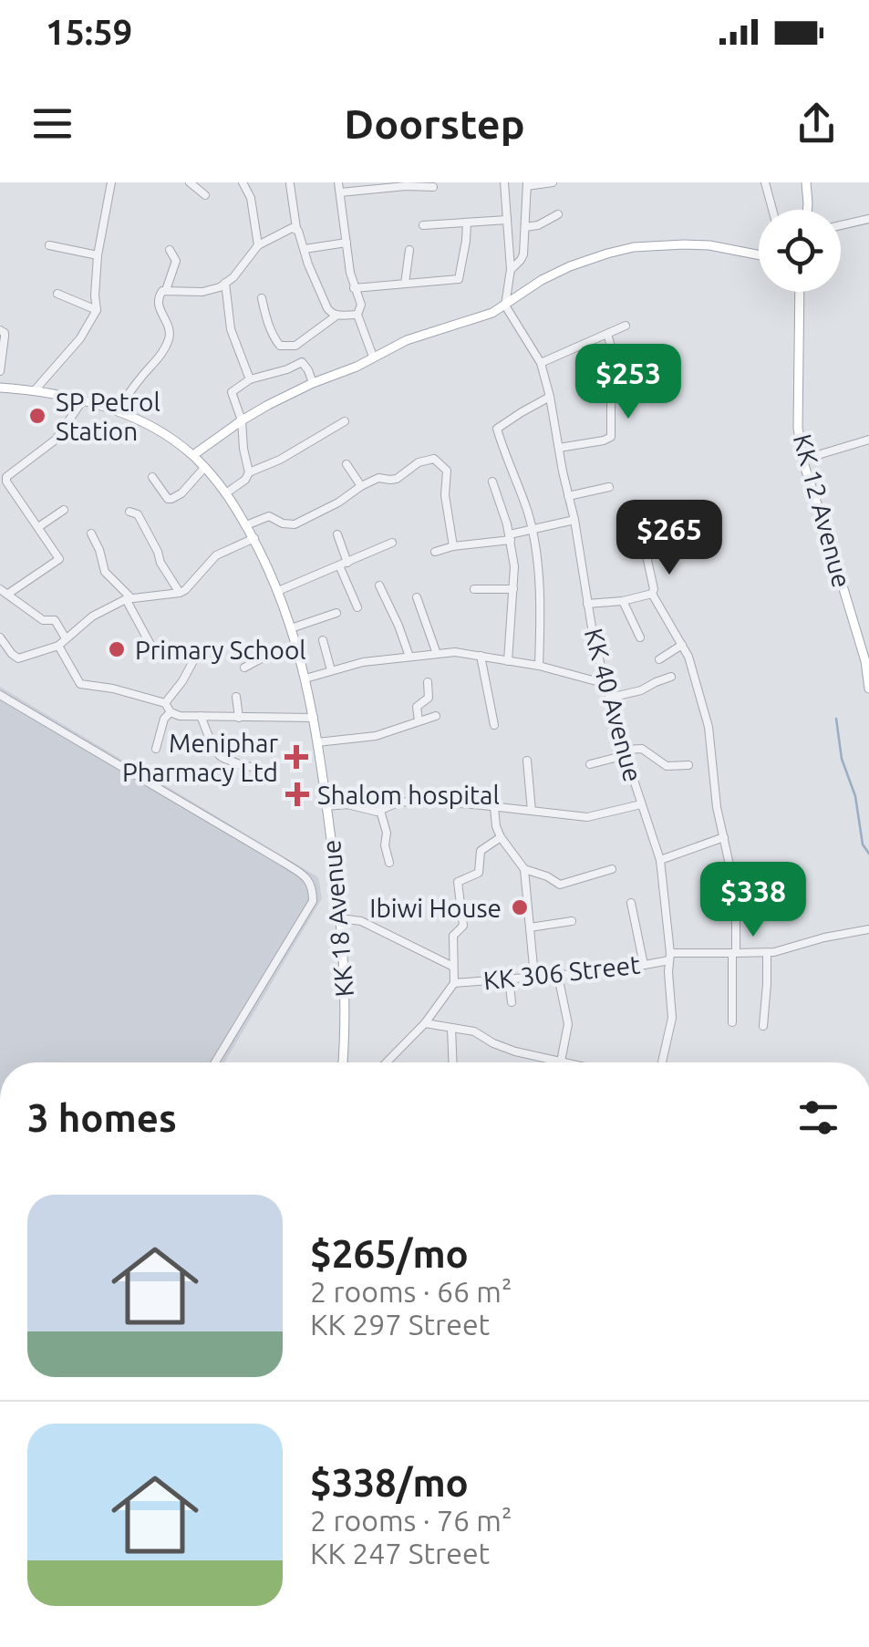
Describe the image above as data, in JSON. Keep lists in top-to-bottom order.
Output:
{
  "streets": {
    "main road": ["KK 12 Avenue", "KK 18 Avenue"],
    "street": ["KK 40 Avenue", "KK 306 Street"]
  },
  "crossings": [
    ["KK 40 Avenue", "KK 306 Street"]
  ],
  "places": {
    "other": ["SP Petrol Station", "Primary School", "Ibiwi House"],
    "health": ["Meniphar Pharmacy Ltd", "Shalom hospital"]
  },
  "page": {
    "status": "15:59",
    "header": "Doorstep",
    "price": ["$253", "$265", "$338"],
    "heading": "3 homes",
    "list": [
      {
        "name": "$265/mo",
        "note": "2 rooms · 66 m² · KK 297 Street"
      },
      {
        "name": "$338/mo",
        "note": "2 rooms · 76 m² · KK 247 Street"
      }
    ]
  }
}
